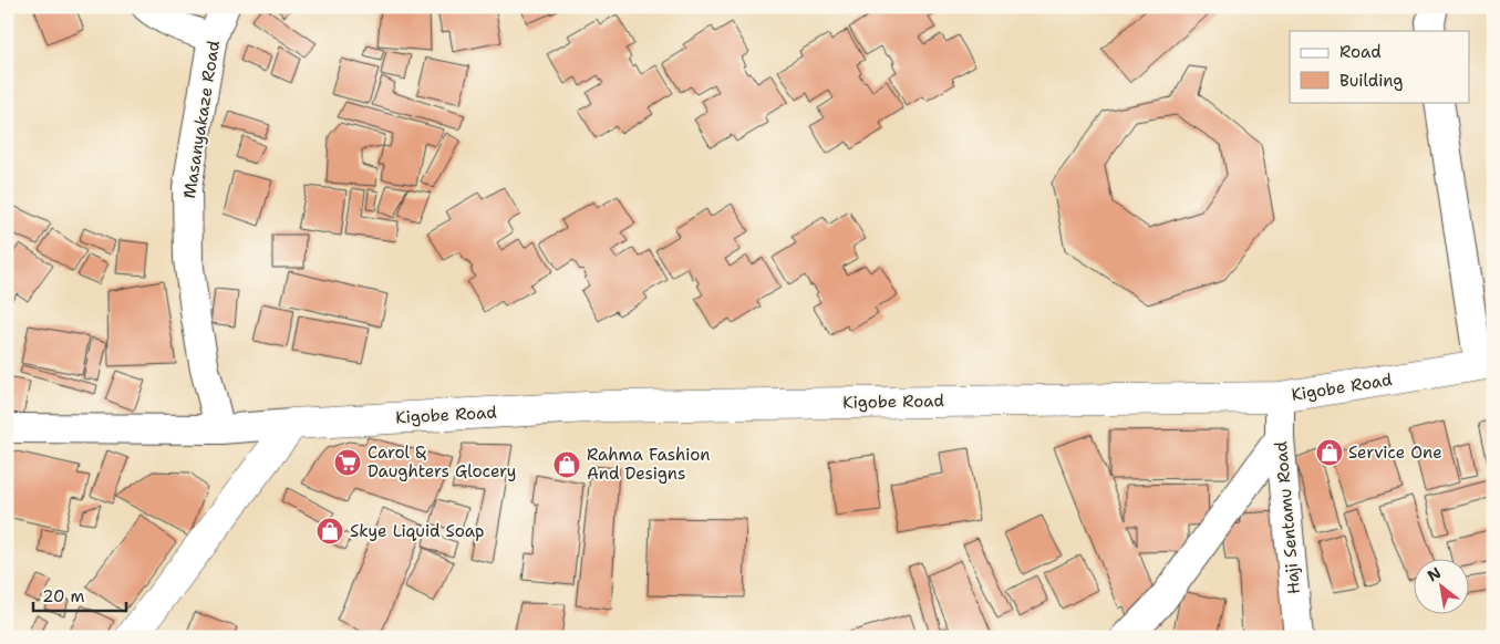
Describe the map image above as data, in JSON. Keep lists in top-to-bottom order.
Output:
{
  "streets": {
    "street": ["Masanyakaze Road", "Kigobe Road", "Haji Sentamu Road"]
  },
  "crossings": [
    ["Kigobe Road", "Haji Sentamu Road"]
  ],
  "places": {
    "shop": ["Service One", "Rahma Fashion And Designs", "Skye Liquid Soap"],
    "supermarket": ["Carol & Daughters Glocery"]
  },
  "legend": ["Road", "Building"],
  "scale_bar": "20 m",
  "north": "top left"
}
